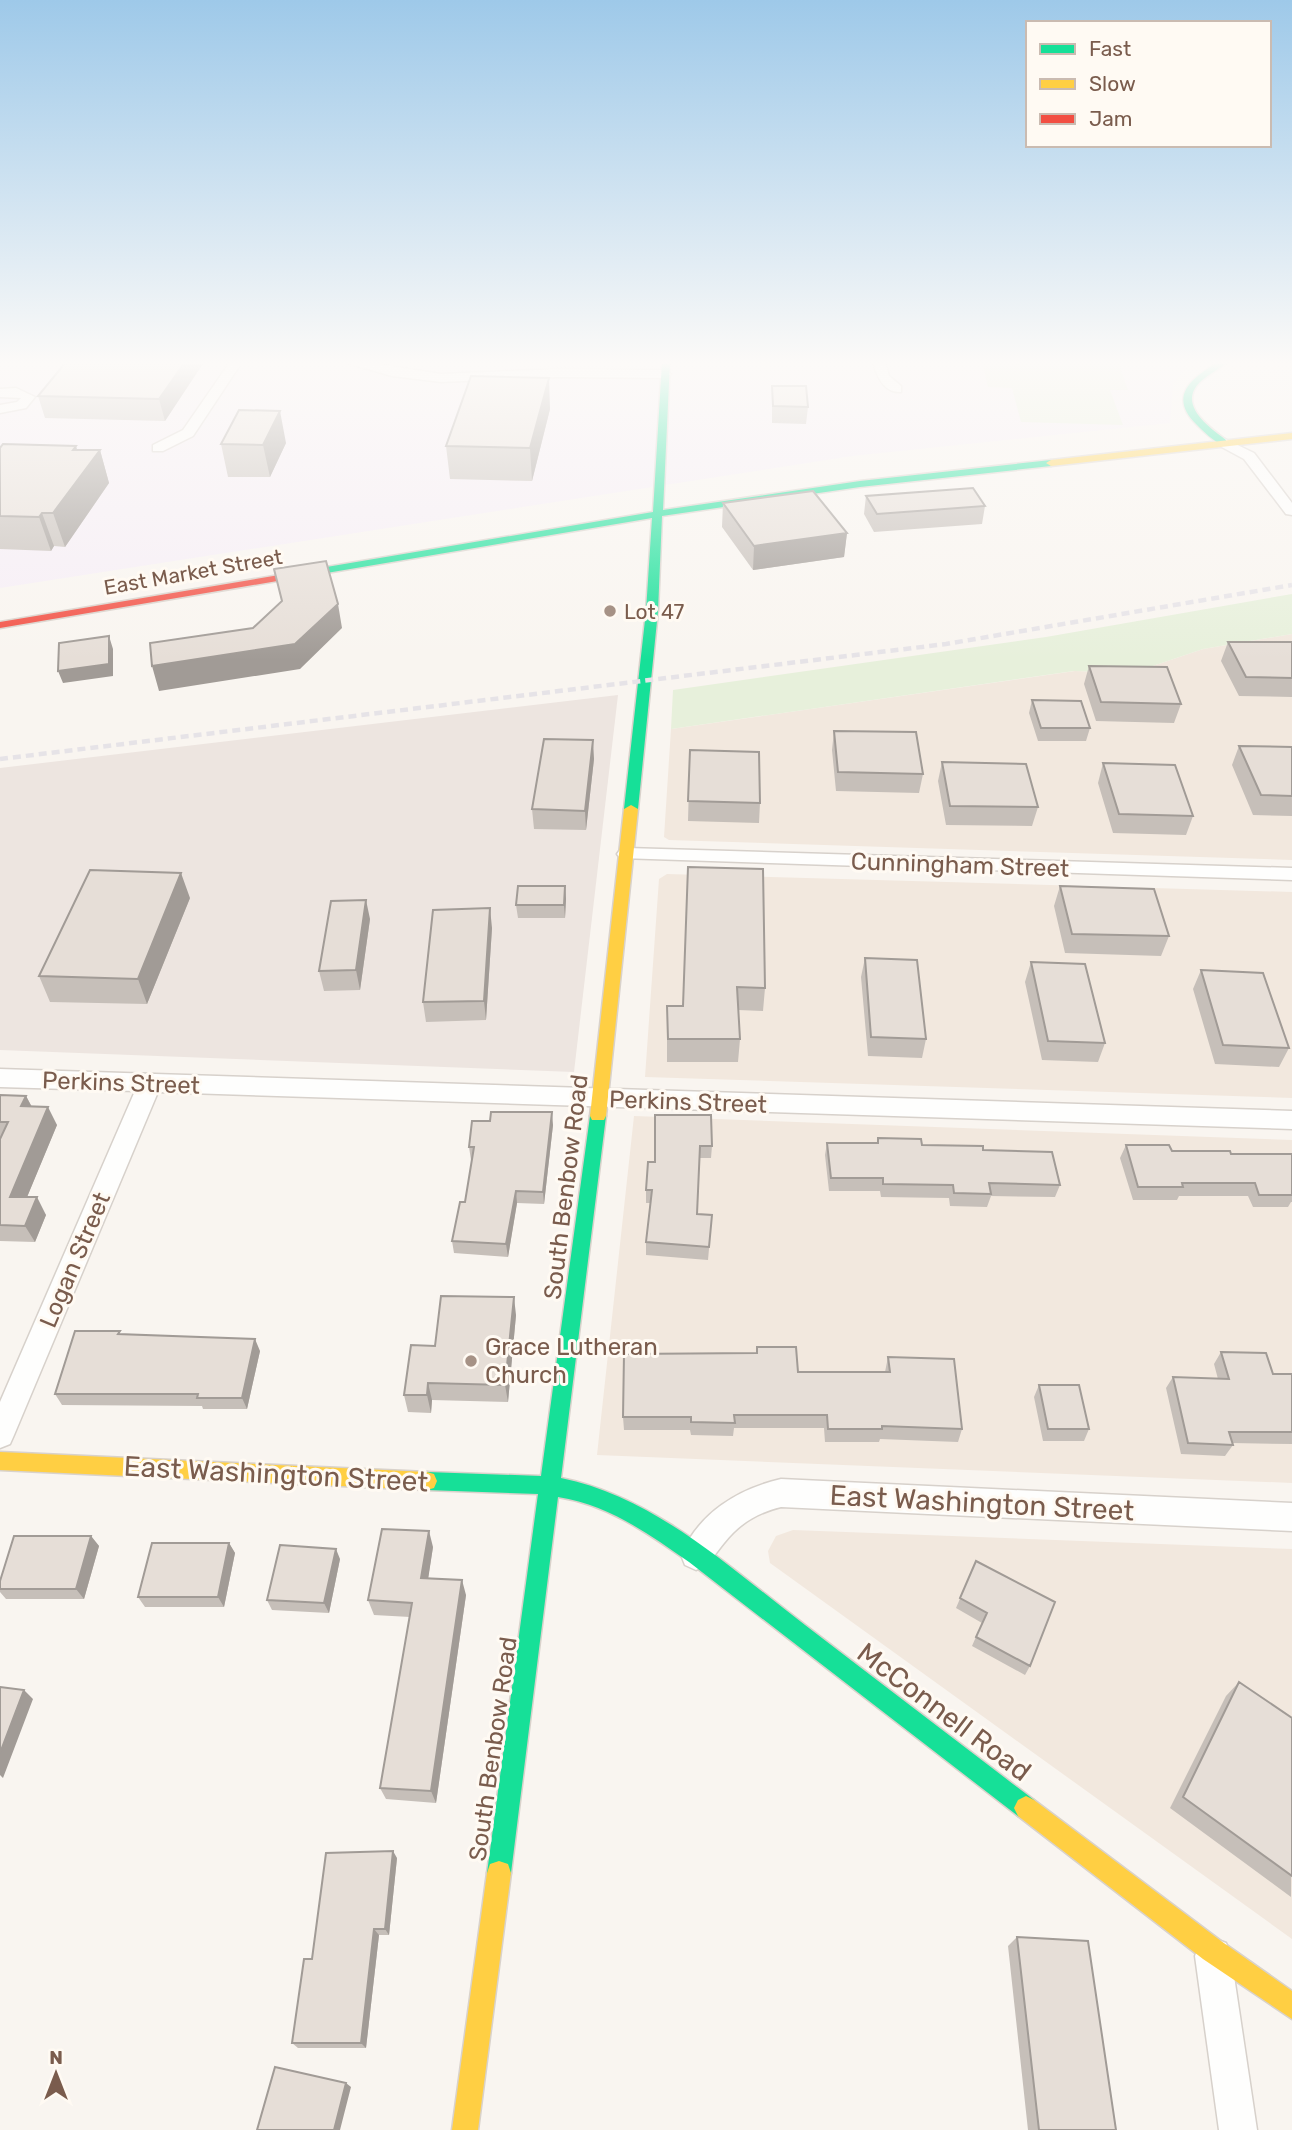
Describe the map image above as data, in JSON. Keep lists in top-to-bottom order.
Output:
{
  "streets": {
    "main road": [
      "East Market Street",
      "South Benbow Road",
      "East Washington Street",
      "McConnell Road"
    ],
    "street": ["Cunningham Street", "Perkins Street", "Logan Street"]
  },
  "crossings": [
    ["East Market Street", "South Benbow Road"],
    ["Cunningham Street", "South Benbow Road"],
    ["Perkins Street", "South Benbow Road"],
    ["Perkins Street", "Logan Street"],
    ["South Benbow Road", "East Washington Street"],
    ["South Benbow Road", "McConnell Road"],
    ["East Washington Street", "McConnell Road"]
  ],
  "places": ["Lot 47", "Grace Lutheran Church"],
  "legend": ["Fast", "Slow", "Jam"],
  "north": "top"
}
